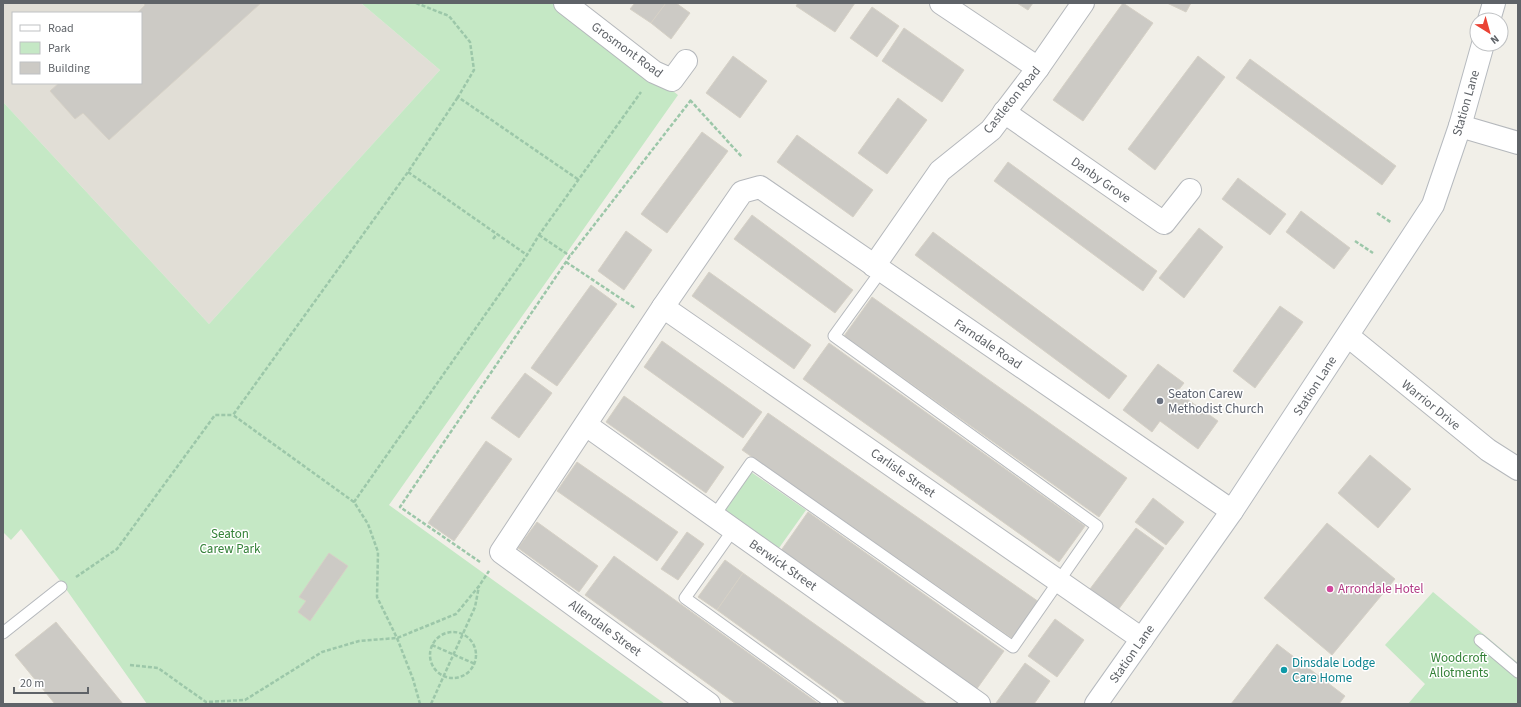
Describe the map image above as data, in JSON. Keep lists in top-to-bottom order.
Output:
{
  "streets": {
    "street": [
      "Grosmont Road",
      "Castleton Road",
      "Station Lane",
      "Danby Grove",
      "Farndale Road",
      "Warrior Drive",
      "Carlisle Street",
      "Berwick Street",
      "Allendale Street"
    ]
  },
  "crossings": [
    ["Castleton Road", "Danby Grove"],
    ["Castleton Road", "Farndale Road"],
    ["Station Lane", "Farndale Road"],
    ["Station Lane", "Warrior Drive"],
    ["Station Lane", "Carlisle Street"],
    ["Farndale Road", "Carlisle Street"]
  ],
  "parks": ["Seaton Carew Park", "Woodcroft Allotments"],
  "places": ["Seaton Carew Methodist Church", "Arrondale Hotel", "Dinsdale Lodge Care Home"],
  "legend": ["Road", "Park", "Building"],
  "scale_bar": "20 m",
  "north": "bottom right"
}
